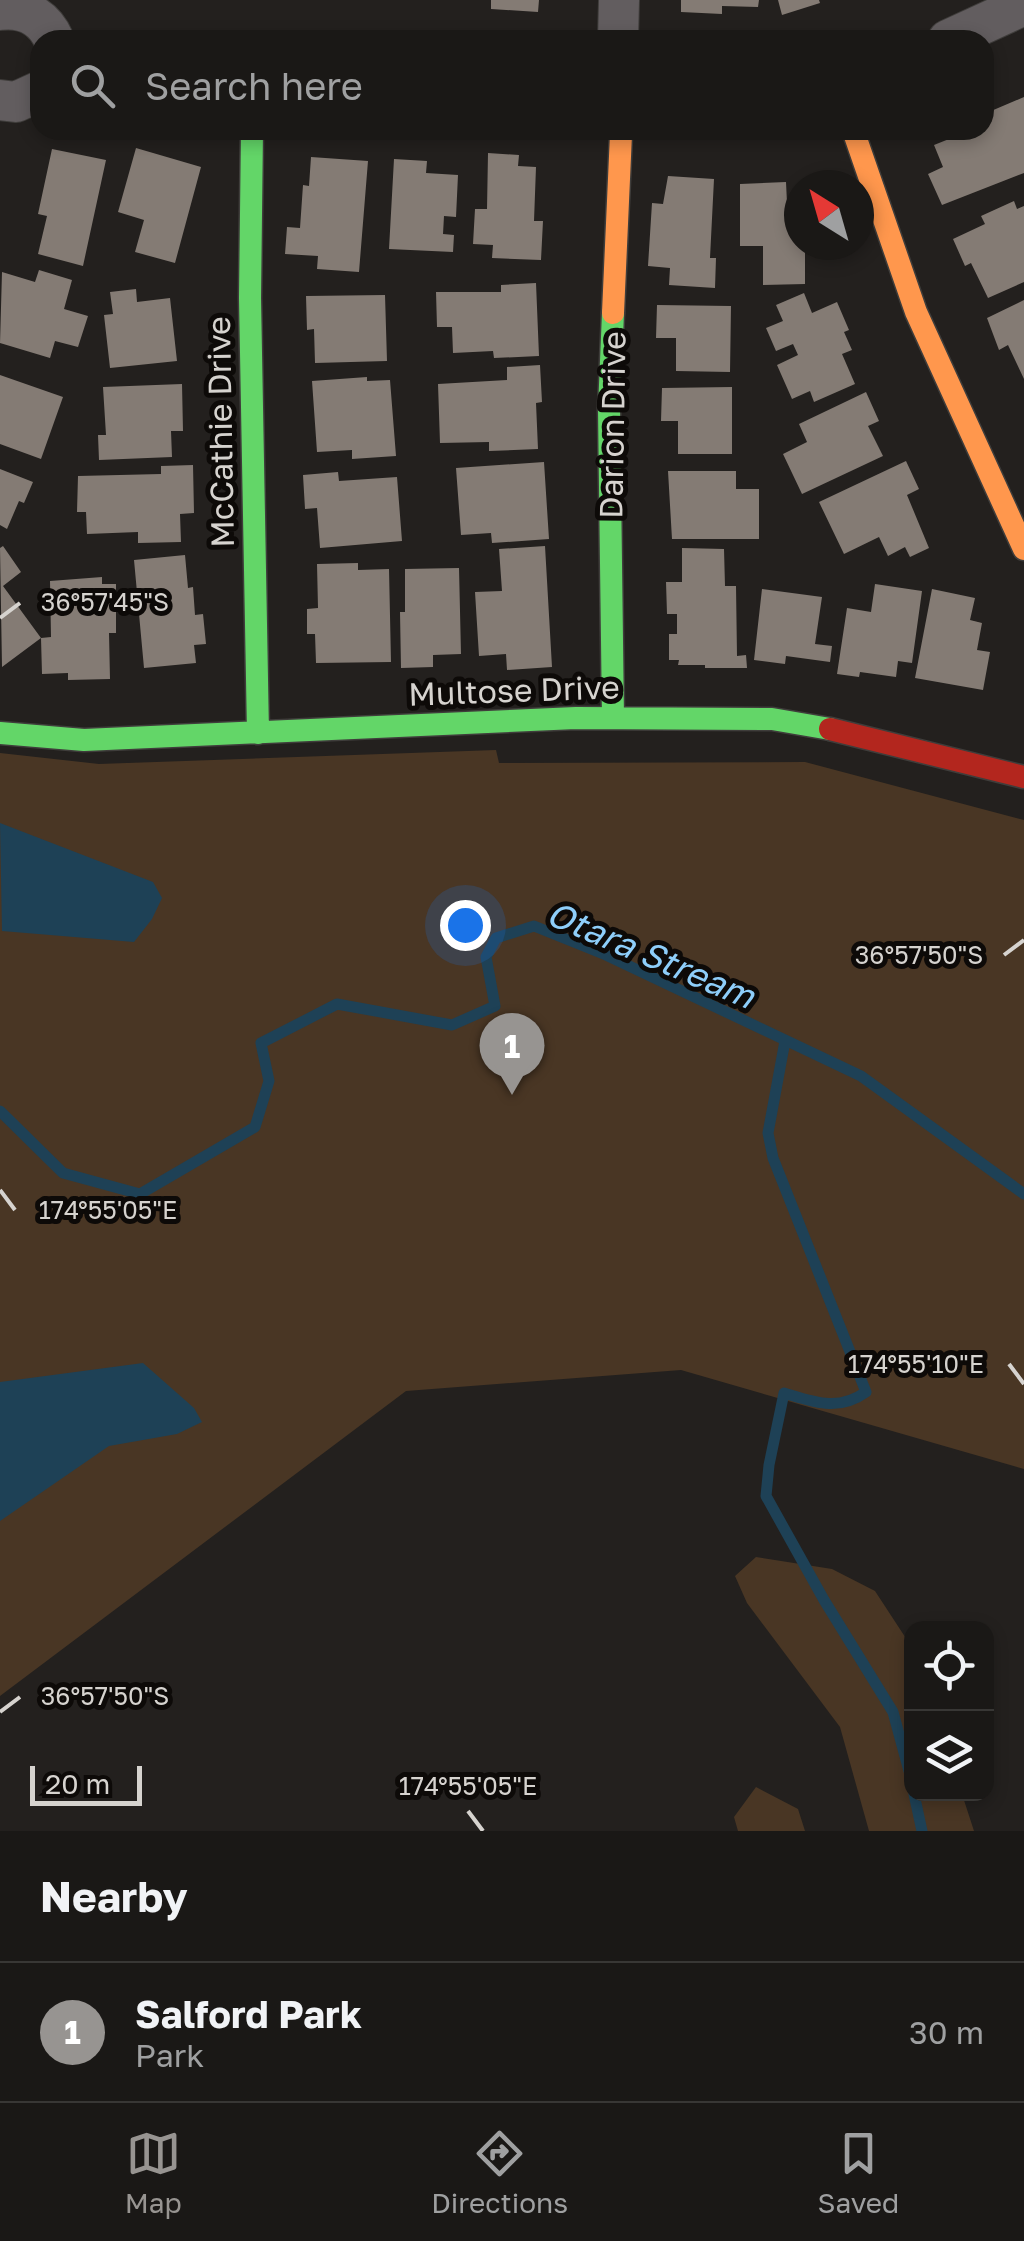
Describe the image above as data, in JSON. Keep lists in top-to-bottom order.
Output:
{
  "streets": {
    "street": ["Darion Drive", "McCathie Drive", "Multose Drive"]
  },
  "crossings": [
    ["Darion Drive", "Multose Drive"],
    ["McCathie Drive", "Multose Drive"]
  ],
  "water": ["Otara Stream"],
  "scale_bar": "20 m",
  "north": "top left",
  "page": {
    "search": "Search here",
    "pins": "1",
    "scale": "20 m",
    "heading": "Nearby",
    "list": [
      {
        "mark": "1",
        "name": "Salford Park",
        "note": "Park",
        "value": "30 m"
      }
    ],
    "nav": ["Map", "Directions", "Saved"]
  },
  "coordinates": [
    "36°57'45\"S",
    "36°57'50\"S",
    "174°55'05\"E",
    "174°55'10\"E"
  ]
}
